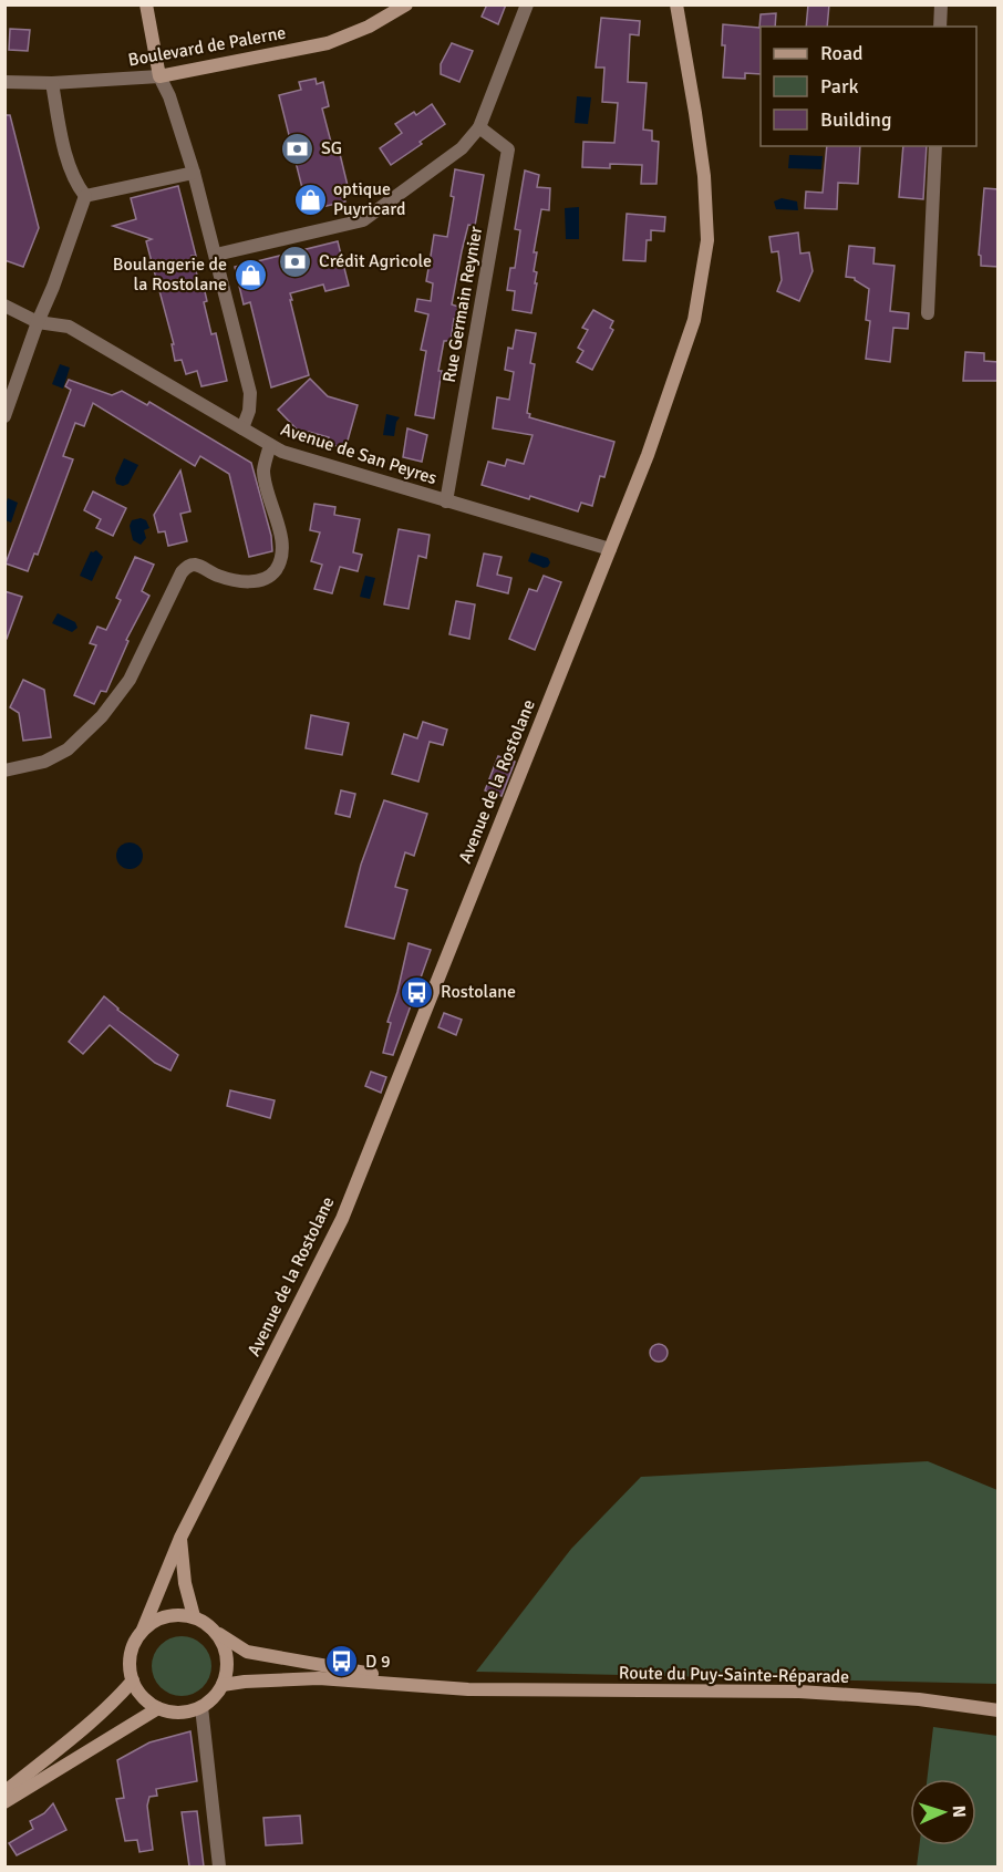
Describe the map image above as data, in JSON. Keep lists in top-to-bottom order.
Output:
{
  "streets": {
    "street": [
      "Boulevard de Palerne",
      "Rue Germain Reynier",
      "Avenue de San Peyres",
      "Avenue de la Rostolane",
      "Route du Puy-Sainte-Réparade"
    ]
  },
  "crossings": [
    ["Rue Germain Reynier", "Avenue de San Peyres"],
    ["Avenue de San Peyres", "Avenue de la Rostolane"],
    ["Avenue de la Rostolane", "Route du Puy-Sainte-Réparade"]
  ],
  "places": {
    "bank": ["SG", "Crédit Agricole"],
    "shop": ["optique Puyricard", "Boulangerie de la Rostolane"],
    "bus stop": ["Rostolane", "D 9"]
  },
  "legend": ["Road", "Park", "Building"],
  "north": "right"
}
